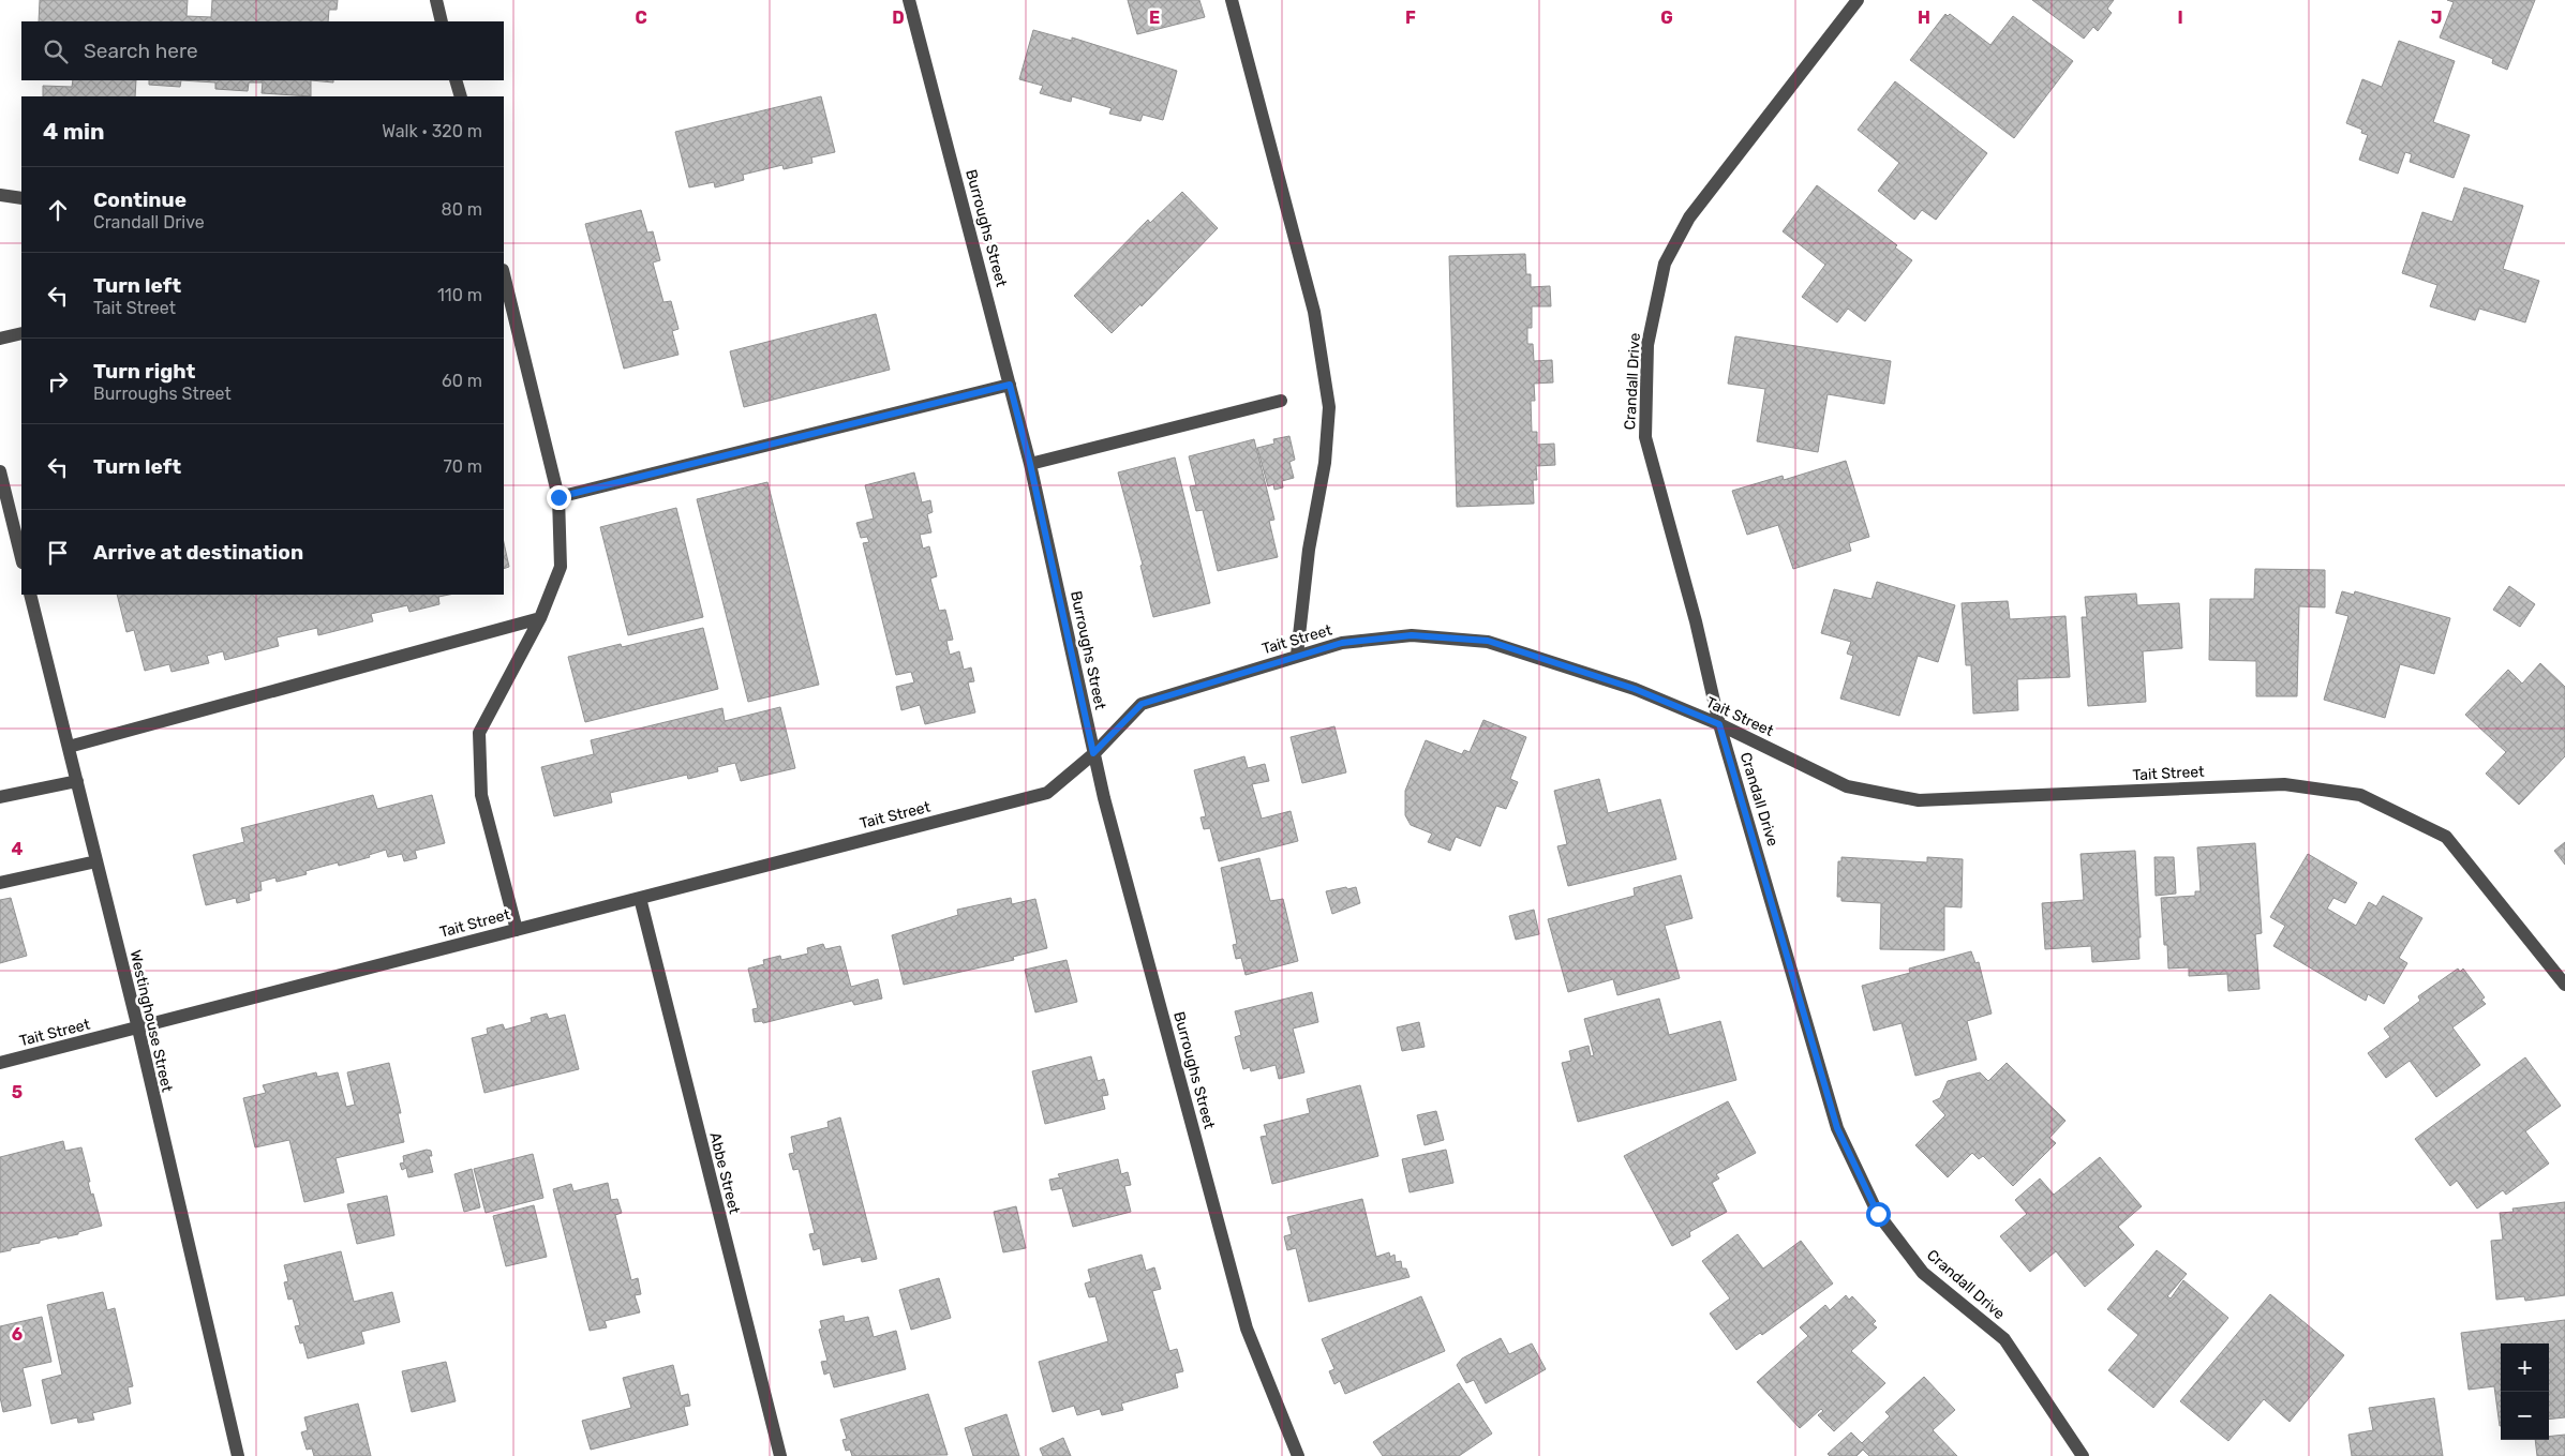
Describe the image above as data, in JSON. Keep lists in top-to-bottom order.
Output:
{
  "streets": {
    "street": [
      "Burroughs Street",
      "Crandall Drive",
      "Tait Street",
      "Westinghouse Street",
      "Abbe Street"
    ]
  },
  "crossings": [
    ["Burroughs Street", "Tait Street"],
    ["Crandall Drive", "Tait Street"],
    ["Tait Street", "Westinghouse Street"],
    ["Tait Street", "Abbe Street"]
  ],
  "page": {
    "search": "Search here",
    "heading": ["4 min", "Walk · 320 m"],
    "list": [
      ["Continue", "Crandall Drive", "80 m"],
      ["Turn left", "Tait Street", "110 m"],
      ["Turn right", "Burroughs Street", "60 m"],
      ["Turn left", "70 m"],
      "Arrive at destination"
    ],
    "map_buttons": ["+", "−"]
  },
  "grid": {
    "columns": [
      "C",
      "D",
      "E",
      "F",
      "G",
      "H",
      "I",
      "J"
    ],
    "rows": ["4", "5", "6"]
  }
}
